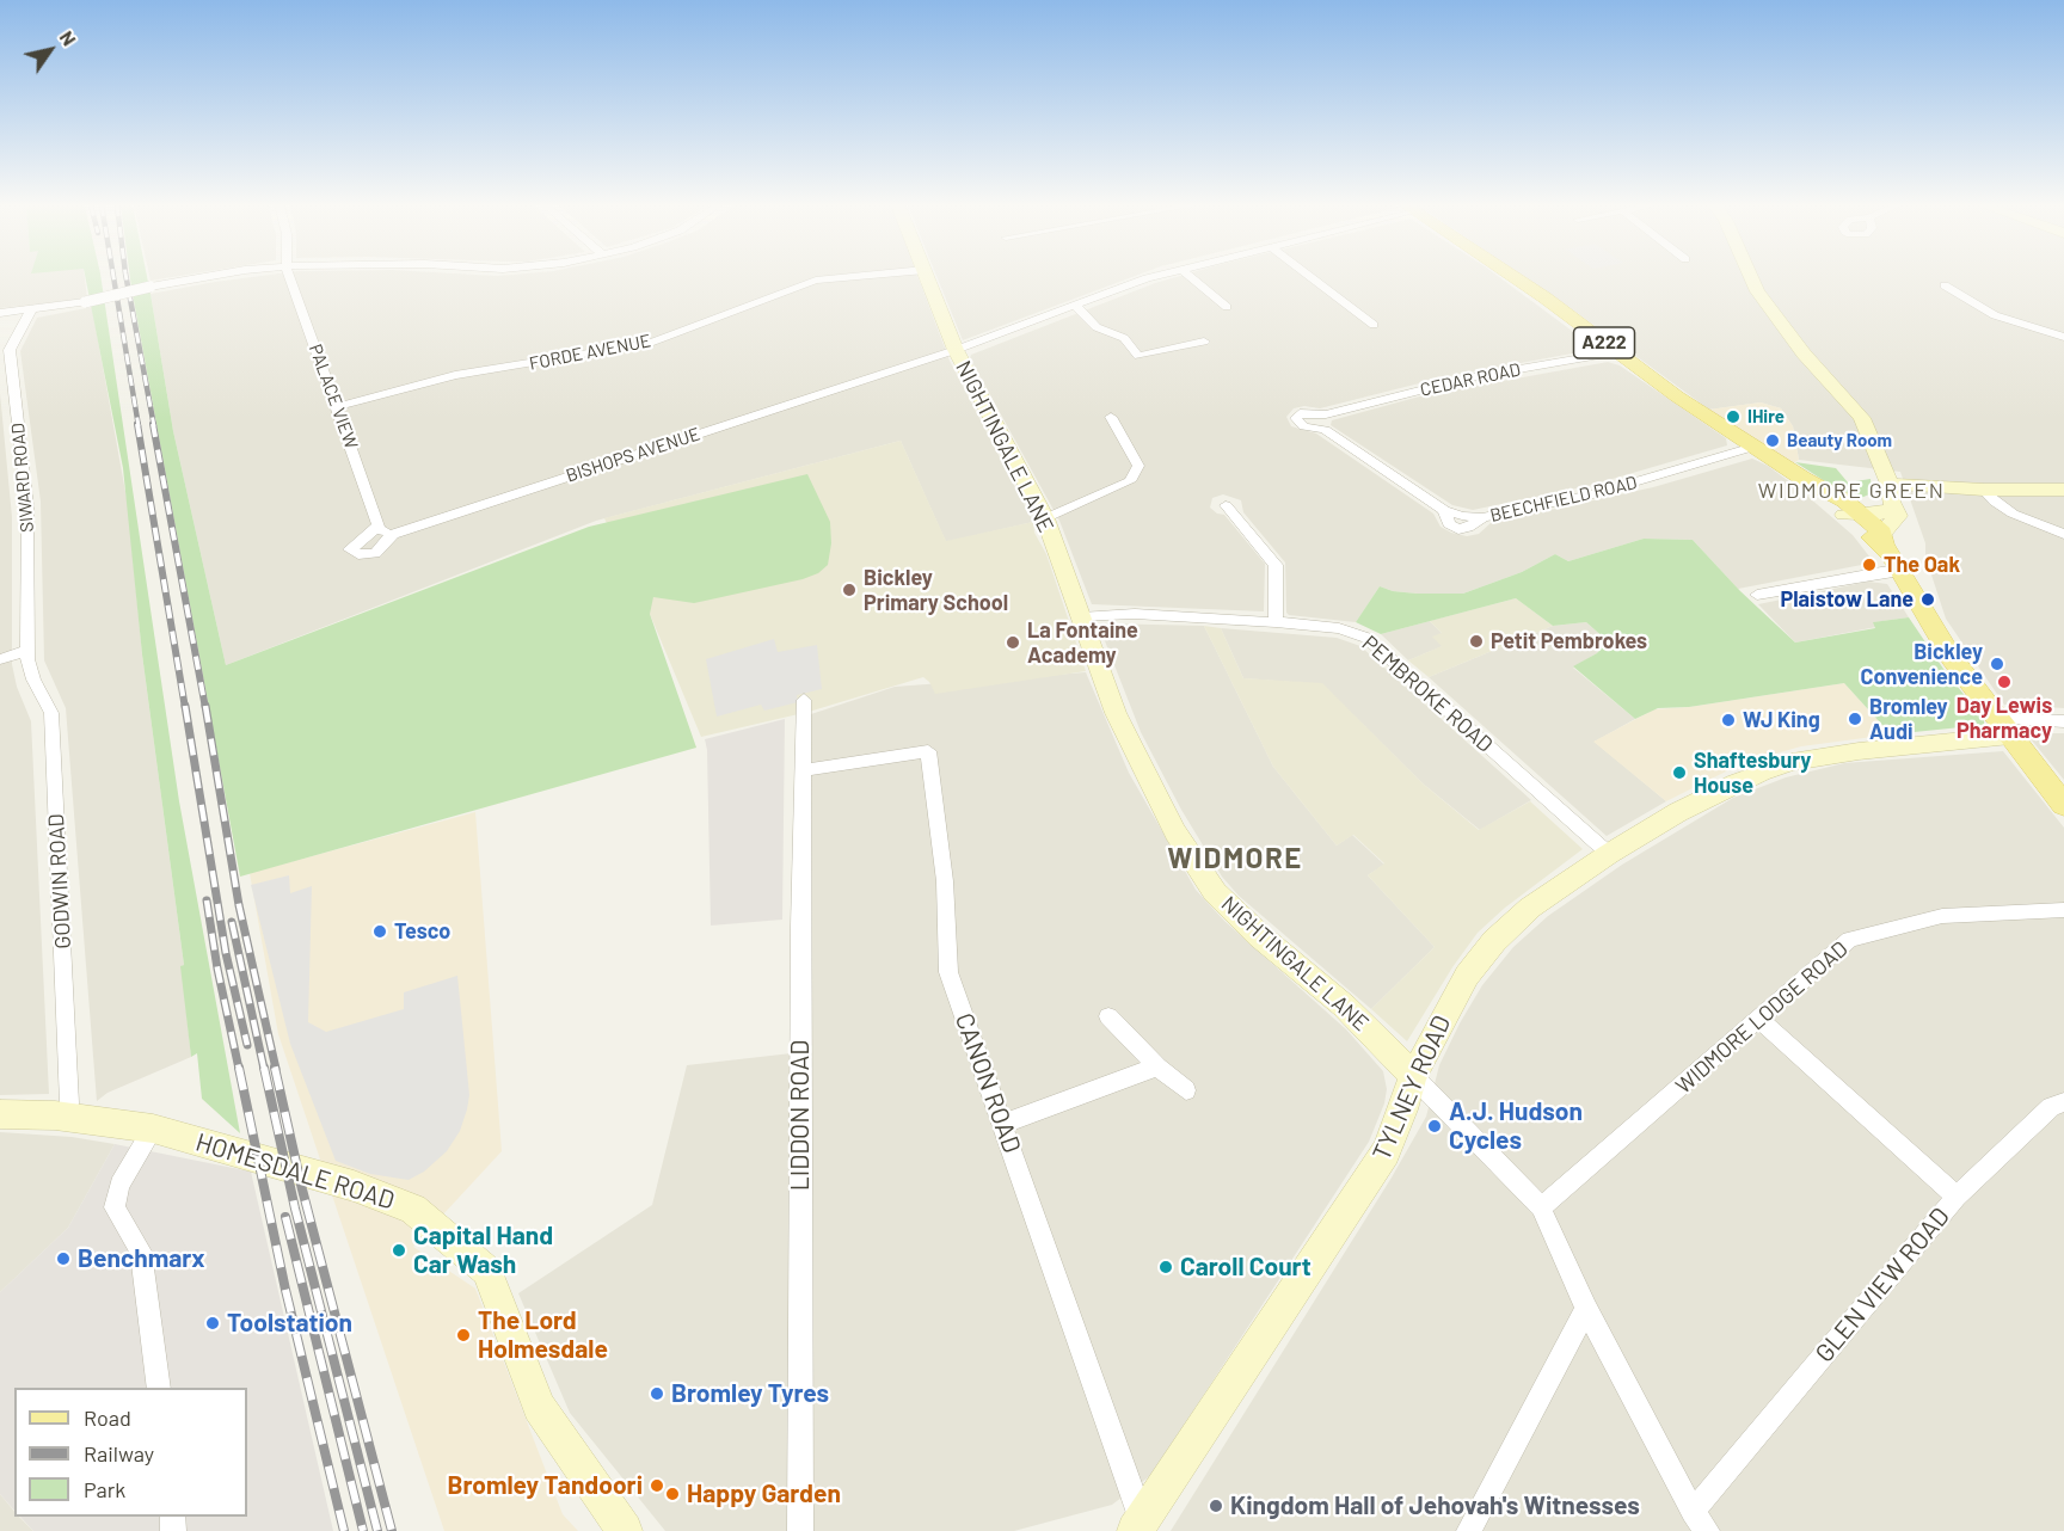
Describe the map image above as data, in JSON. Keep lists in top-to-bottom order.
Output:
{
  "streets": {
    "main road": ["A222"],
    "street": [
      "FORDE AVENUE",
      "CEDAR ROAD",
      "PALACE VIEW",
      "NIGHTINGALE LANE",
      "BISHOPS AVENUE",
      "SIWARD ROAD",
      "BEECHFIELD ROAD",
      "PEMBROKE ROAD",
      "GODWIN ROAD",
      "WIDMORE LODGE ROAD",
      "CANON ROAD",
      "TYLNEY ROAD",
      "LIDDON ROAD",
      "HOMESDALE ROAD",
      "GLEN VIEW ROAD"
    ]
  },
  "crossings": [
    ["A222", "CEDAR ROAD"],
    ["A222", "BEECHFIELD ROAD"],
    ["A222", "TYLNEY ROAD"],
    ["FORDE AVENUE", "PALACE VIEW"],
    ["CEDAR ROAD", "BEECHFIELD ROAD"],
    ["PALACE VIEW", "BISHOPS AVENUE"],
    ["NIGHTINGALE LANE", "BISHOPS AVENUE"],
    ["NIGHTINGALE LANE", "PEMBROKE ROAD"],
    ["NIGHTINGALE LANE", "WIDMORE LODGE ROAD"],
    ["NIGHTINGALE LANE", "TYLNEY ROAD"],
    ["NIGHTINGALE LANE", "GLEN VIEW ROAD"],
    ["SIWARD ROAD", "GODWIN ROAD"],
    ["PEMBROKE ROAD", "TYLNEY ROAD"],
    ["GODWIN ROAD", "HOMESDALE ROAD"],
    ["WIDMORE LODGE ROAD", "GLEN VIEW ROAD"],
    ["CANON ROAD", "TYLNEY ROAD"],
    ["CANON ROAD", "LIDDON ROAD"]
  ],
  "districts": ["WIDMORE GREEN", "WIDMORE"],
  "places": [
    "IHire",
    "Beauty Room",
    "The Oak",
    "Bickley Primary School",
    "Plaistow Lane",
    "Petit Pembrokes",
    "La Fontaine Academy",
    "Bickley Convenience",
    "Day Lewis Pharmacy",
    "Bromley Audi",
    "WJ King",
    "Shaftesbury House",
    "Tesco",
    "A.J. Hudson Cycles",
    "Capital Hand Car Wash",
    "Benchmarx",
    "Caroll Court",
    "Toolstation",
    "The Lord Holmesdale",
    "Bromley Tyres",
    "Bromley Tandoori",
    "Happy Garden",
    "Kingdom Hall of Jehovah's Witnesses"
  ],
  "legend": ["Road", "Railway", "Park"],
  "north": "top right"
}
